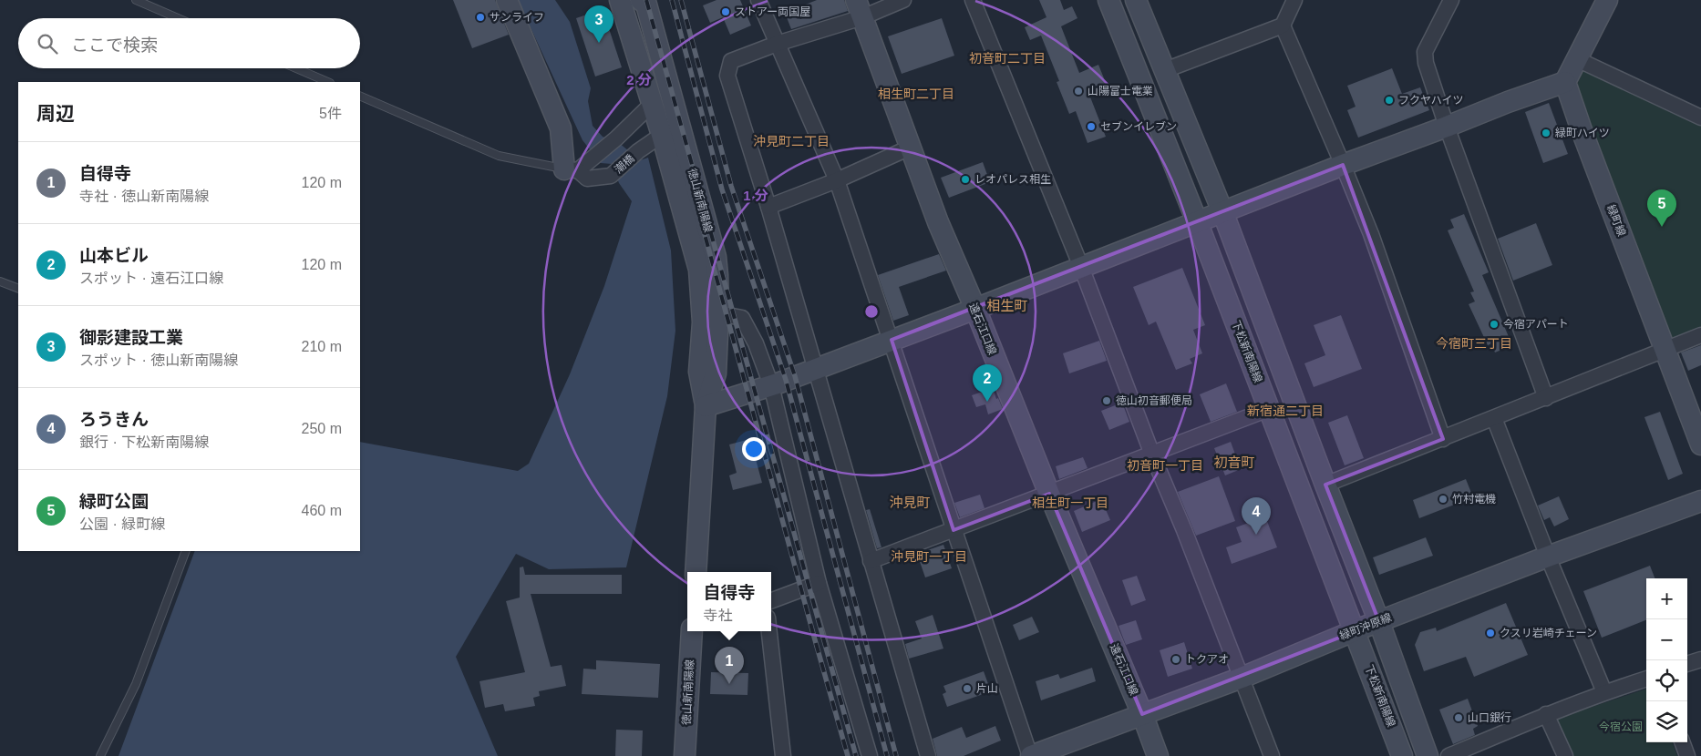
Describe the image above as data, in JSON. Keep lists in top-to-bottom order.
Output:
{
  "streets": {
    "street": [
      "潮橋",
      "徳山新南陽線",
      "緑町線",
      "遠石江口線",
      "下松新南陽線",
      "緑町沖原線"
    ]
  },
  "crossings": [
    ["潮橋", "徳山新南陽線"],
    ["遠石江口線", "緑町沖原線"],
    ["下松新南陽線", "緑町沖原線"]
  ],
  "districts": [
    "初音町二丁目",
    "相生町二丁目",
    "沖見町二丁目",
    "相生町",
    "今宿町三丁目",
    "新宿通二丁目",
    "初音町",
    "初音町一丁目",
    "沖見町",
    "相生町一丁目",
    "沖見町一丁目"
  ],
  "parks": ["今宿公園"],
  "places": [
    "ストアー両国屋",
    "サンライフ",
    "山陽富士電業",
    "フクヤハイツ",
    "セブンイレブン",
    "緑町ハイツ",
    "レオパレス相生",
    "今宿アパート",
    "徳山初音郵便局",
    "竹村電機",
    "クスリ岩崎チェーン",
    "トクアオ",
    "片山",
    "山口銀行"
  ],
  "page": {
    "pins": [
      "3",
      "5",
      "2",
      "4",
      "1"
    ],
    "search": "ここで検索",
    "heading": ["周辺", "5件"],
    "list": [
      {
        "mark": "1",
        "name": "自得寺",
        "note": "寺社 · 徳山新南陽線",
        "value": "120 m"
      },
      {
        "mark": "2",
        "name": "山本ビル",
        "note": "スポット · 遠石江口線",
        "value": "120 m"
      },
      {
        "mark": "3",
        "name": "御影建設工業",
        "note": "スポット · 徳山新南陽線",
        "value": "210 m"
      },
      {
        "mark": "4",
        "name": "ろうきん",
        "note": "銀行 · 下松新南陽線",
        "value": "250 m"
      },
      {
        "mark": "5",
        "name": "緑町公園",
        "note": "公園 · 緑町線",
        "value": "460 m"
      }
    ],
    "popup": ["自得寺", "寺社"],
    "map_buttons": ["+", "−"]
  },
  "rings": ["2 分", "1 分"]
}
